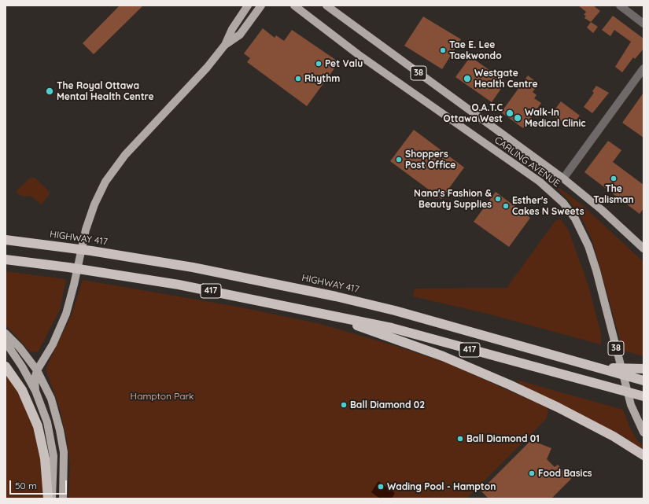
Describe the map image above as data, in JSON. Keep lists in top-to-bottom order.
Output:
{
  "streets": {
    "highway": ["HIGHWAY 417", "417"],
    "main road": ["38", "CARLING AVENUE"]
  },
  "parks": ["Hampton Park"],
  "places": [
    "Tae E. Lee Taekwondo",
    "Pet Valu",
    "Rhythm",
    "Westgate Health Centre",
    "The Royal Ottawa Mental Health Centre",
    "O.A.T.C Ottawa West",
    "Walk-In Medical Clinic",
    "Shoppers Post Office",
    "The Talisman",
    "Nana's Fashion & Beauty Supplies",
    "Esther's Cakes N Sweets",
    "Ball Diamond 02",
    "Ball Diamond 01",
    "Food Basics",
    "Wading Pool - Hampton"
  ],
  "scale_bar": "50 m"
}
